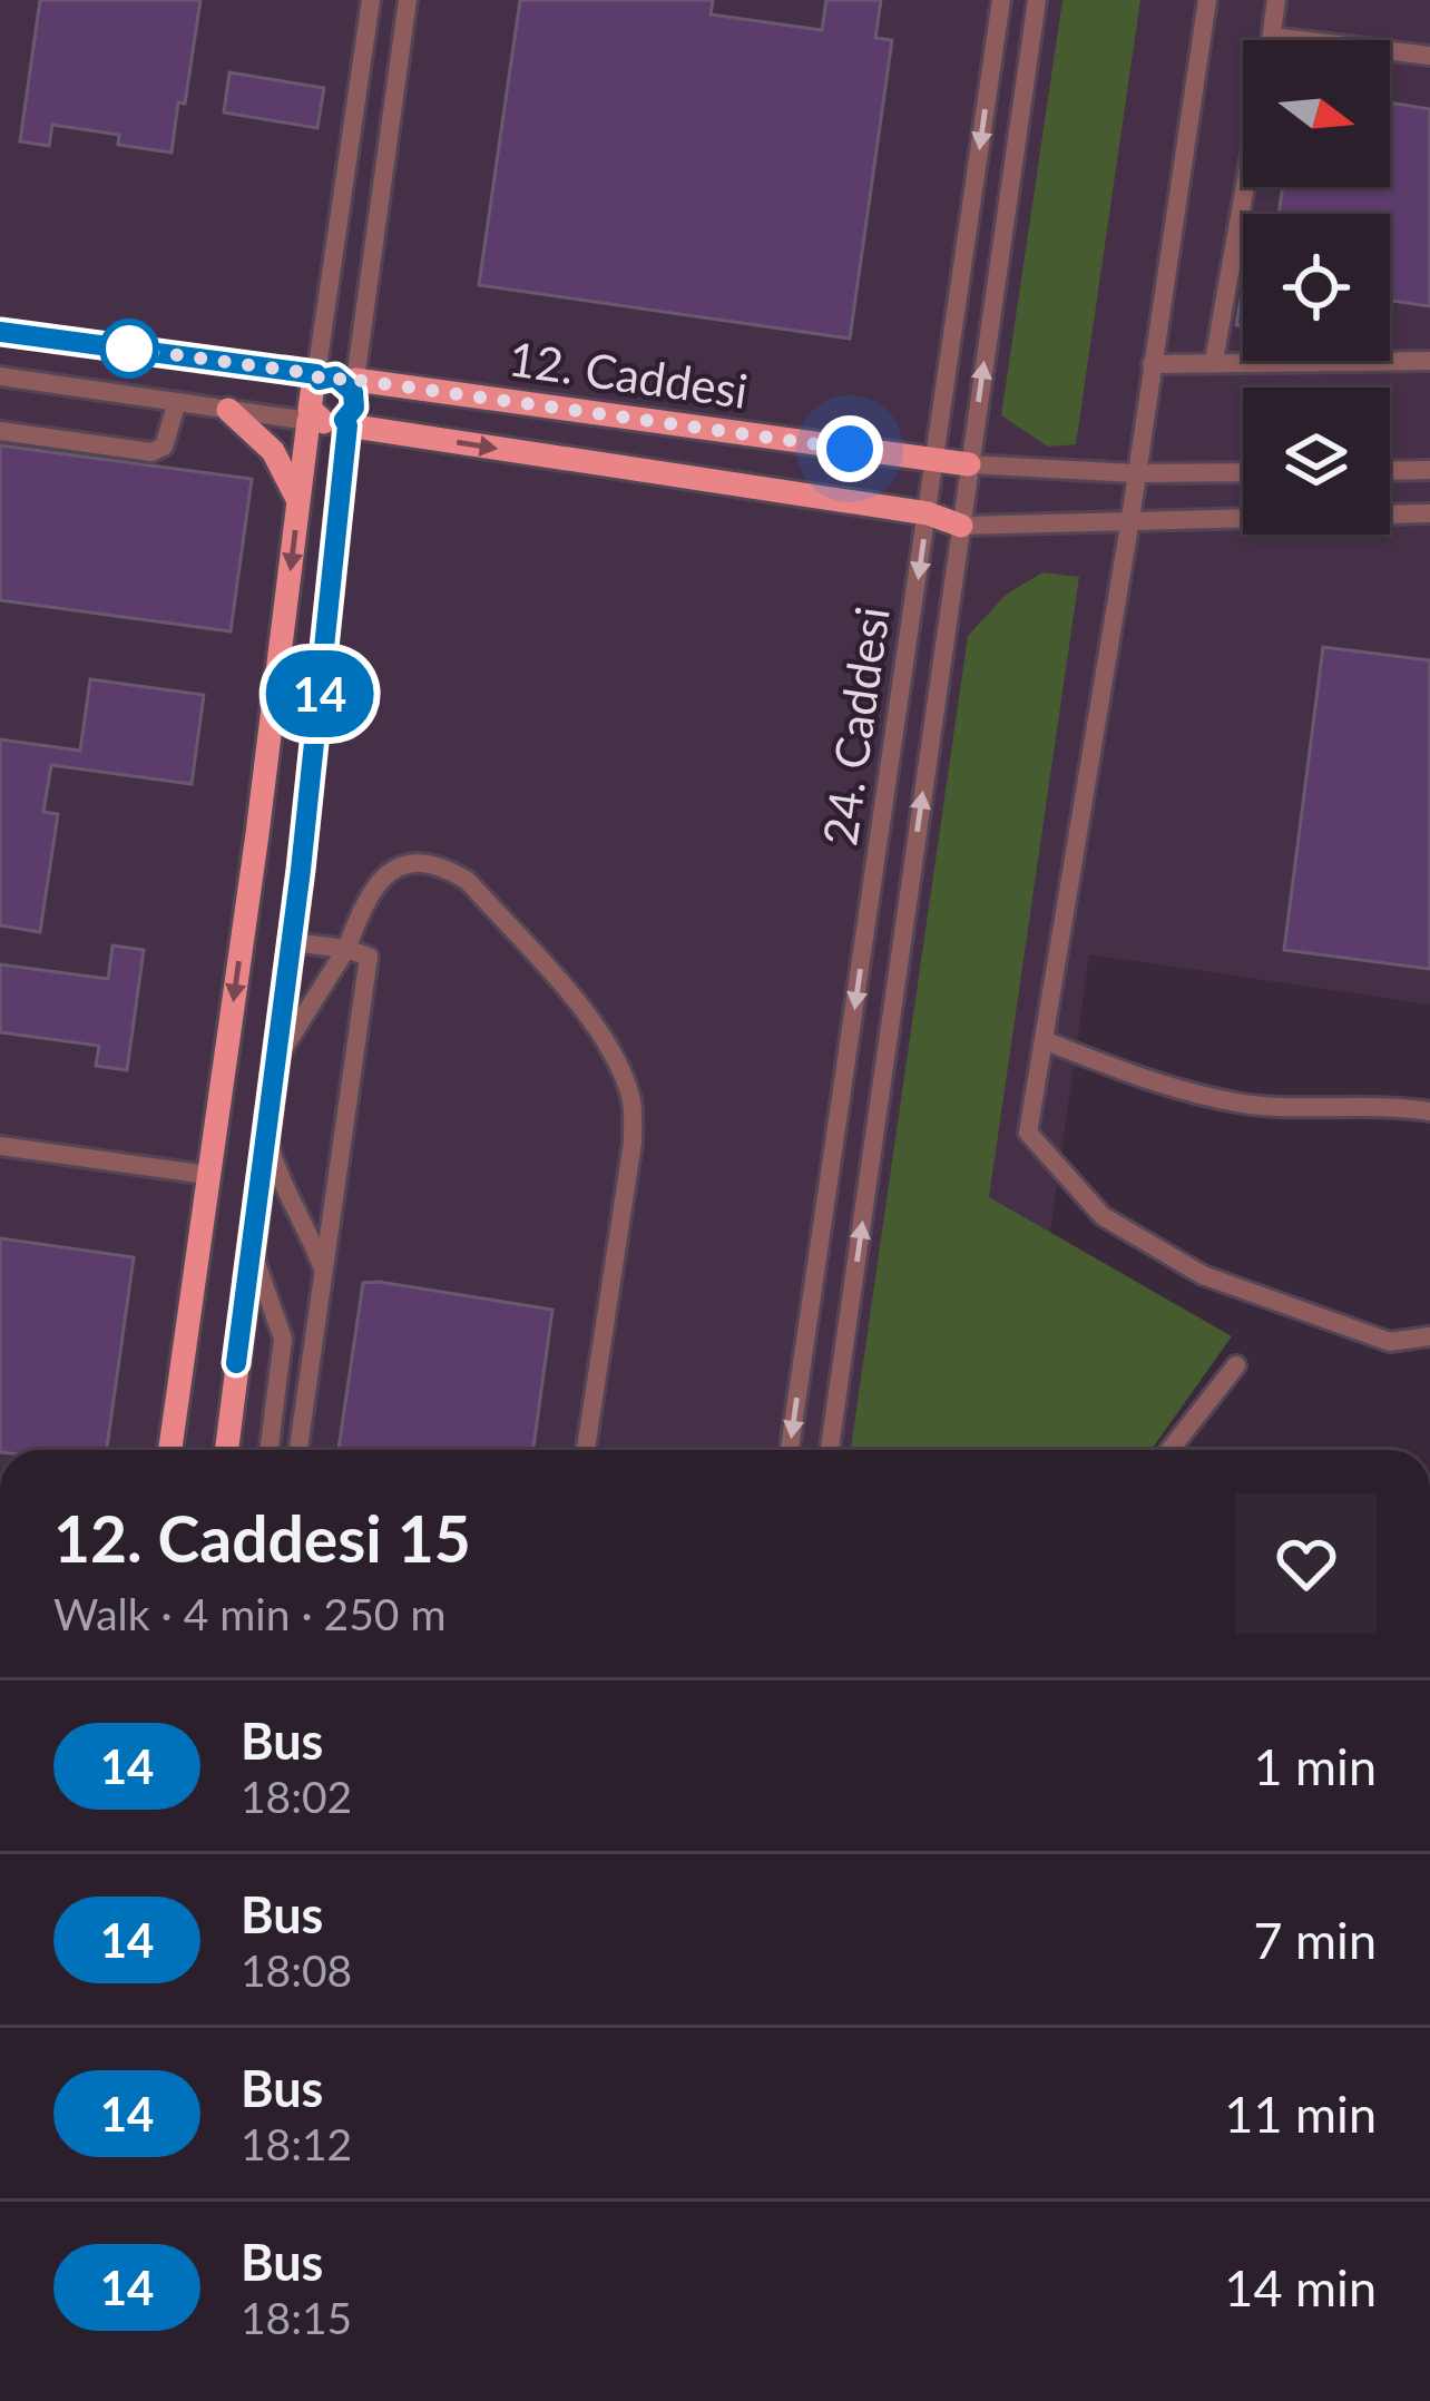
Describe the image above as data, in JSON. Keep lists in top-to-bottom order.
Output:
{
  "streets": {
    "main road": ["12. Caddesi"],
    "street": ["24. Caddesi"]
  },
  "crossings": [
    ["12. Caddesi", "24. Caddesi"]
  ],
  "lines": ["bus line 14"],
  "north": "right",
  "page": {
    "on_map": "14",
    "heading": ["12. Caddesi 15", "Walk · 4 min · 250 m"],
    "list": [
      {
        "mark": "14",
        "name": "Bus",
        "note": "18:02",
        "value": "1 min"
      },
      {
        "mark": "14",
        "name": "Bus",
        "note": "18:08",
        "value": "7 min"
      },
      {
        "mark": "14",
        "name": "Bus",
        "note": "18:12",
        "value": "11 min"
      },
      {
        "mark": "14",
        "name": "Bus",
        "note": "18:15",
        "value": "14 min"
      }
    ]
  }
}
